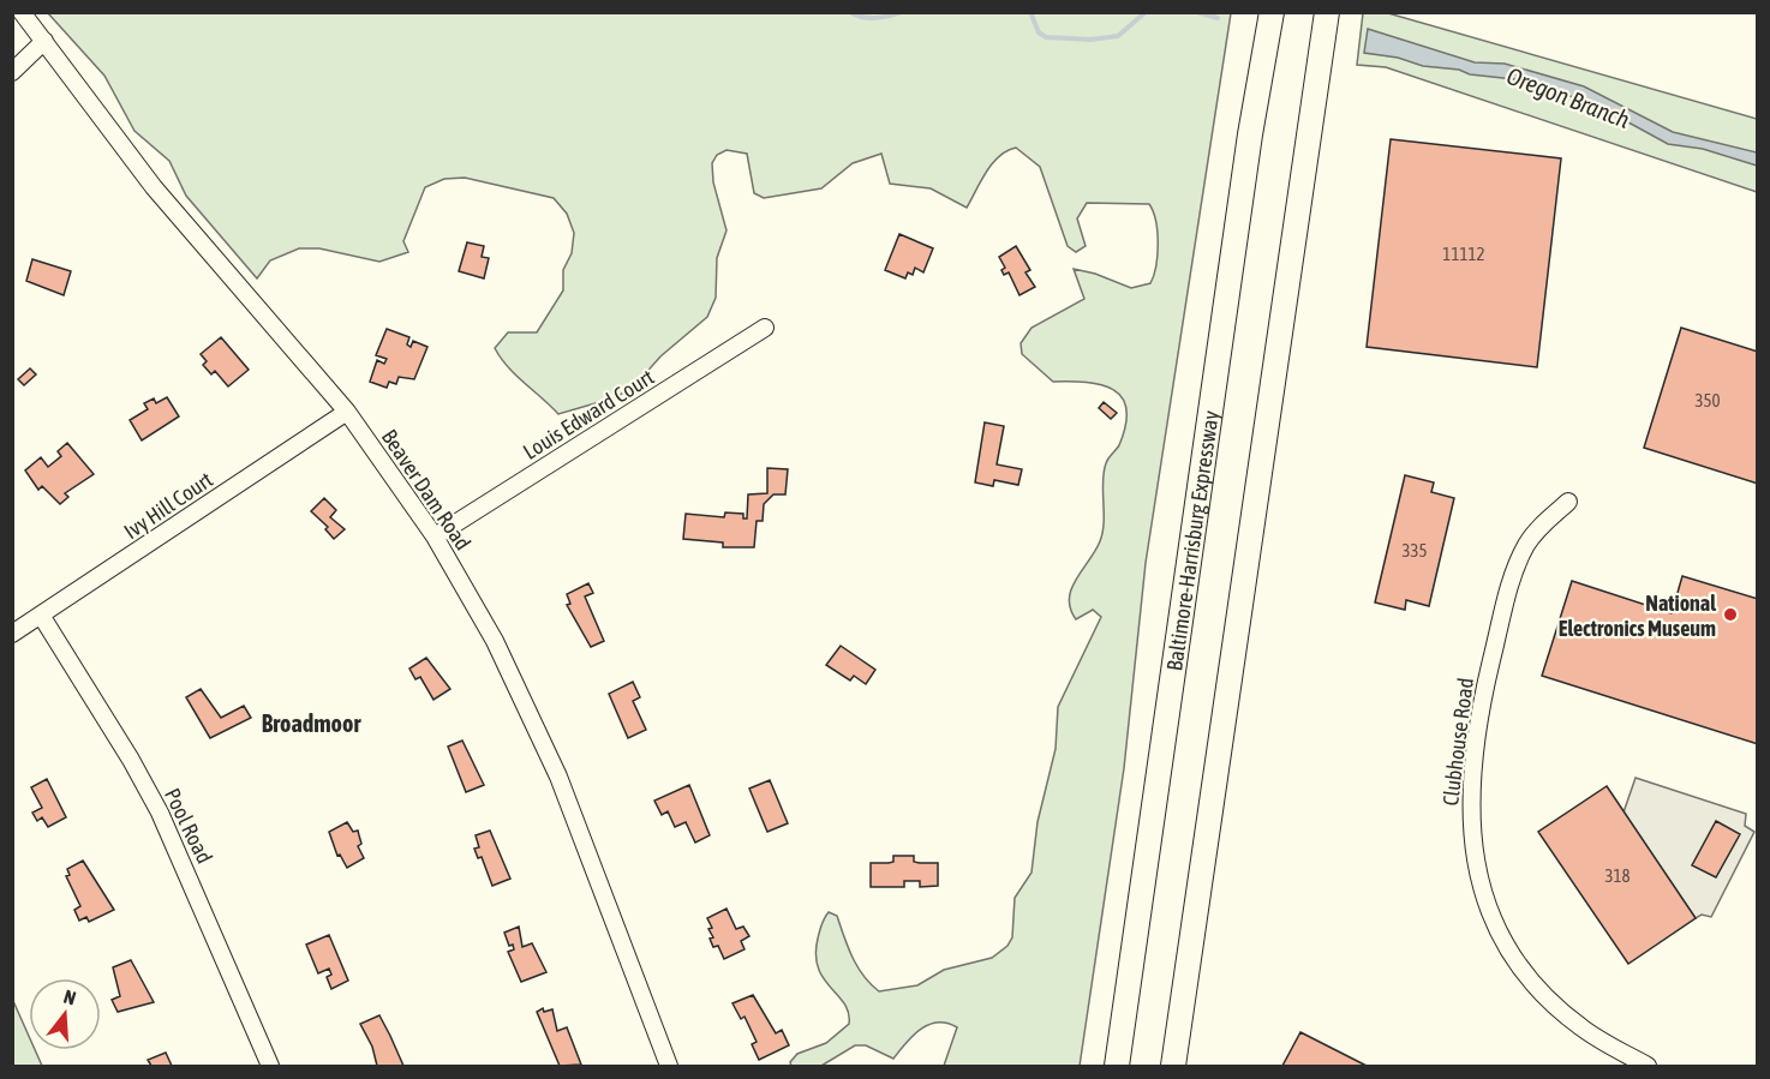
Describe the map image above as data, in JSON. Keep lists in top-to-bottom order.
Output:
{
  "streets": {
    "highway": ["Baltimore-Harrisburg Expressway"],
    "street": [
      "Louis Edward Court",
      "Beaver Dam Road",
      "Ivy Hill Court",
      "Clubhouse Road",
      "Pool Road"
    ]
  },
  "crossings": [
    ["Louis Edward Court", "Beaver Dam Road"],
    ["Beaver Dam Road", "Ivy Hill Court"],
    ["Ivy Hill Court", "Pool Road"]
  ],
  "districts": ["Broadmoor"],
  "water": ["Oregon Branch"],
  "places": ["National Electronics Museum"],
  "house_numbers": [
    "11112",
    "350",
    "335",
    "318"
  ],
  "north": "top"
}
